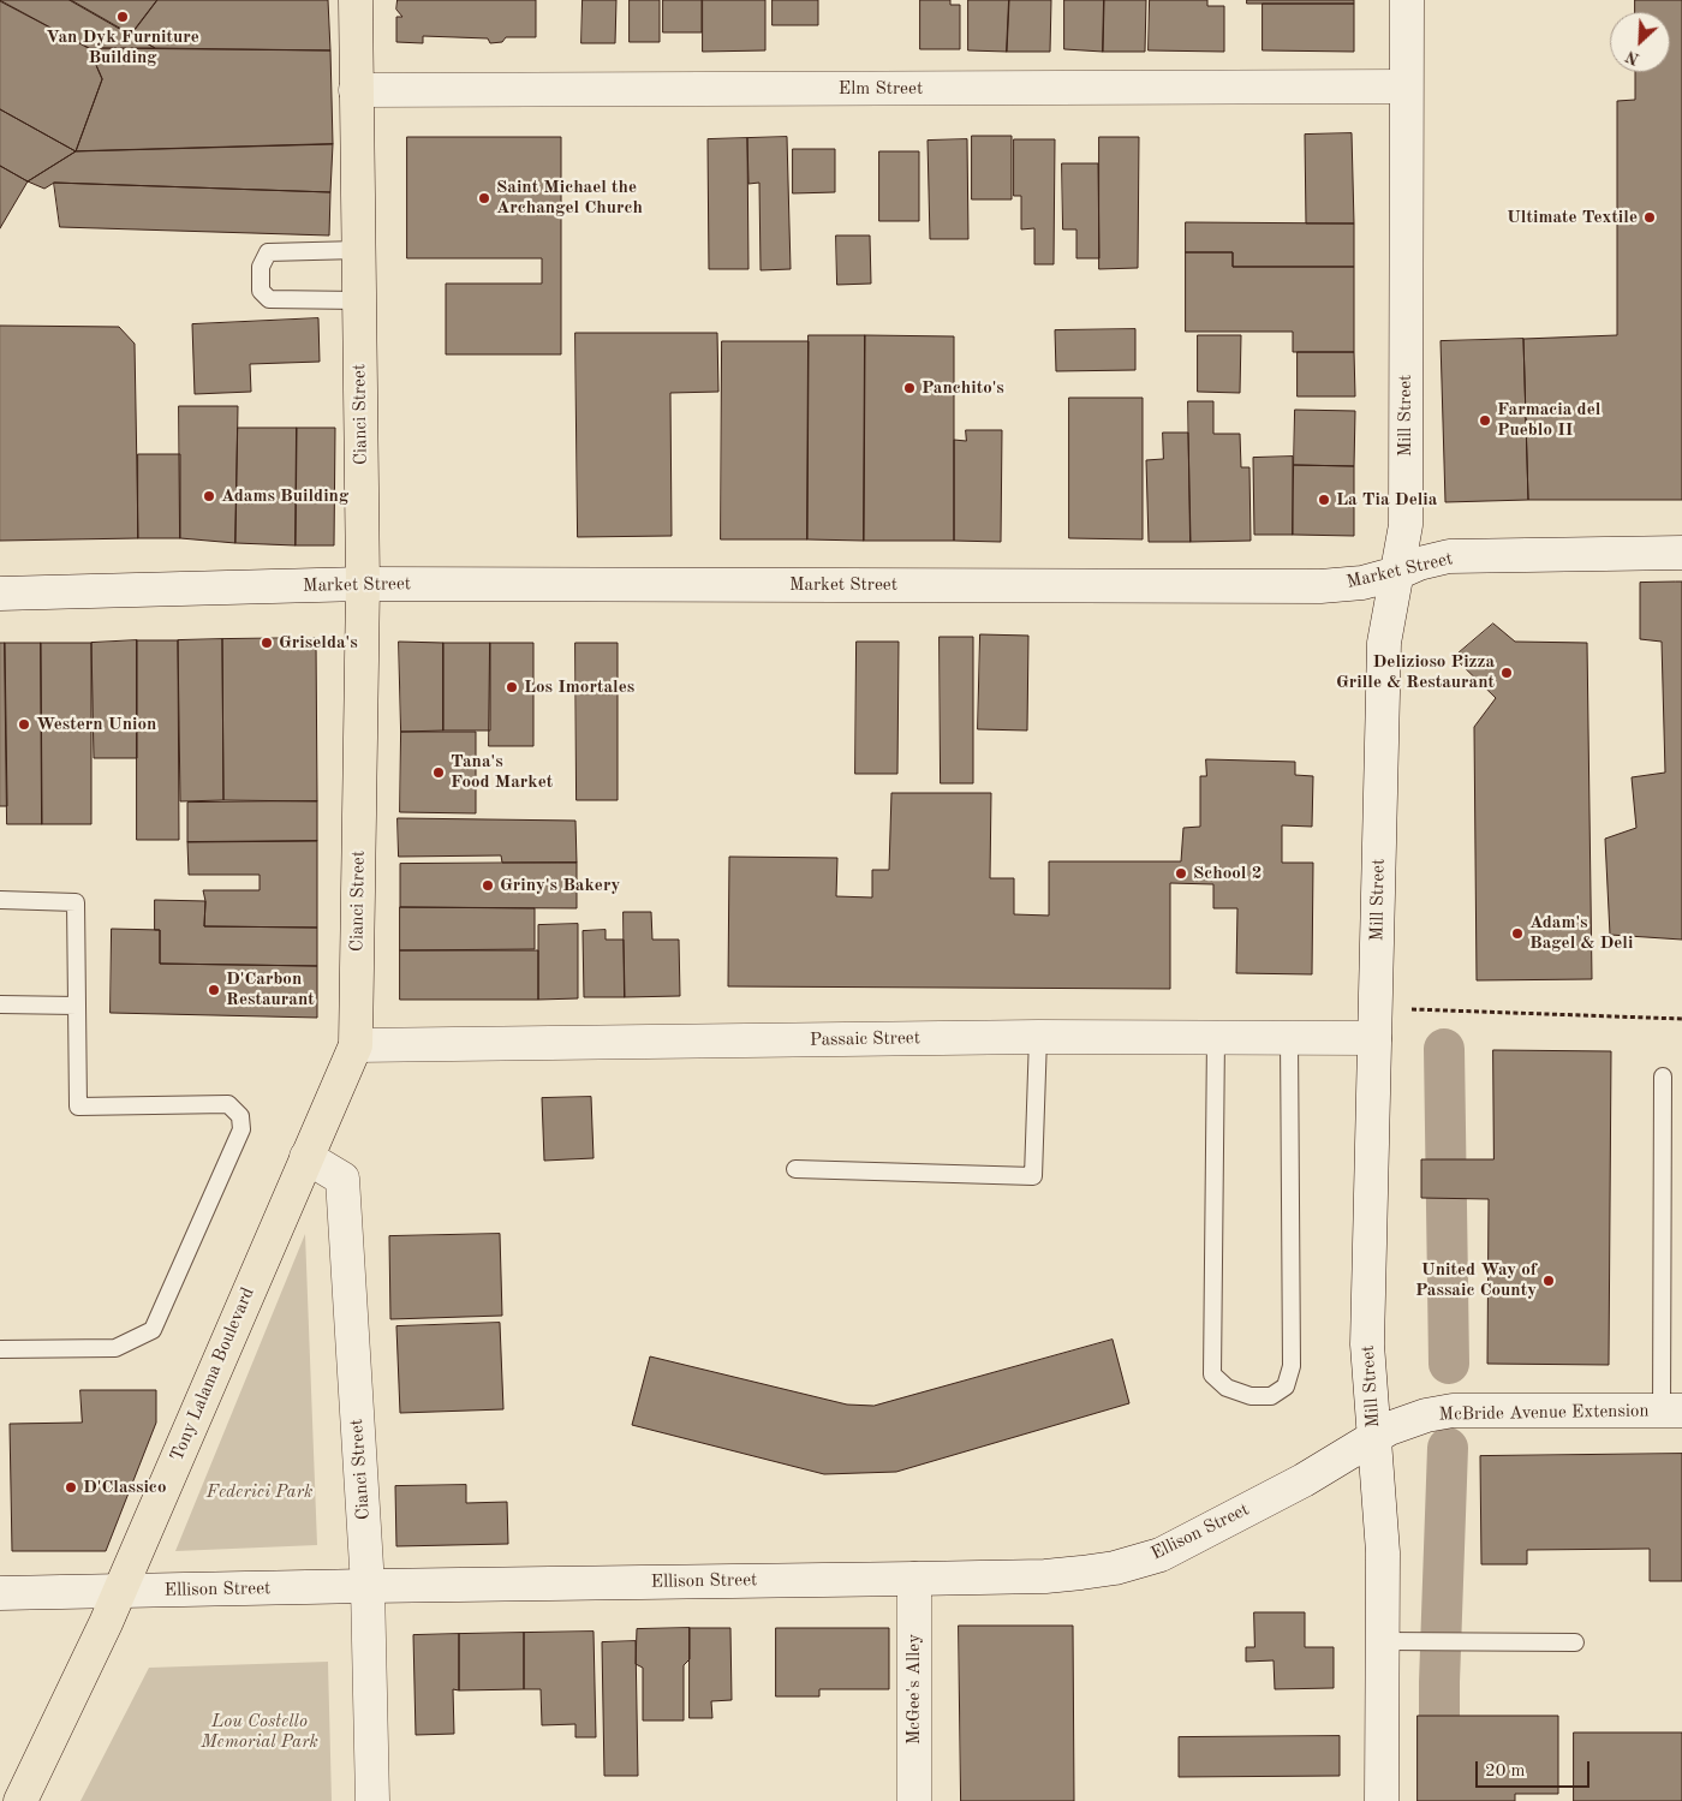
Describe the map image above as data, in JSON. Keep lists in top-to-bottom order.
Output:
{
  "streets": {
    "main road": ["Cianci Street", "Tony Lalama Boulevard"],
    "street": [
      "Elm Street",
      "Mill Street",
      "Market Street",
      "Passaic Street",
      "McBride Avenue Extension",
      "Ellison Street",
      "McGee's Alley"
    ]
  },
  "crossings": [
    ["Elm Street", "Cianci Street"],
    ["Elm Street", "Mill Street"],
    ["Cianci Street", "Market Street"],
    ["Cianci Street", "Passaic Street"],
    ["Cianci Street", "Tony Lalama Boulevard"],
    ["Cianci Street", "Ellison Street"],
    ["Mill Street", "Market Street"],
    ["Mill Street", "Passaic Street"],
    ["Mill Street", "McBride Avenue Extension"],
    ["Mill Street", "Ellison Street"],
    ["Passaic Street", "Tony Lalama Boulevard"],
    ["Tony Lalama Boulevard", "Ellison Street"],
    ["McBride Avenue Extension", "Ellison Street"],
    ["Ellison Street", "McGee's Alley"]
  ],
  "parks": ["Federici Park", "Lou Costello Memorial Park"],
  "places": [
    "Van Dyk Furniture Building",
    "Saint Michael the Archangel Church",
    "Ultimate Textile",
    "Panchito's",
    "Farmacia del Pueblo II",
    "Adams Building",
    "La Tia Delia",
    "Griselda's",
    "Delizioso Pizza Grille & Restaurant",
    "Los Imortales",
    "Western Union",
    "Tana's Food Market",
    "School 2",
    "Griny's Bakery",
    "Adam's Bagel & Deli",
    "D'Carbon Restaurant",
    "United Way of Passaic County",
    "D'Classico"
  ],
  "scale_bar": "20 m",
  "north": "bottom left"
}
